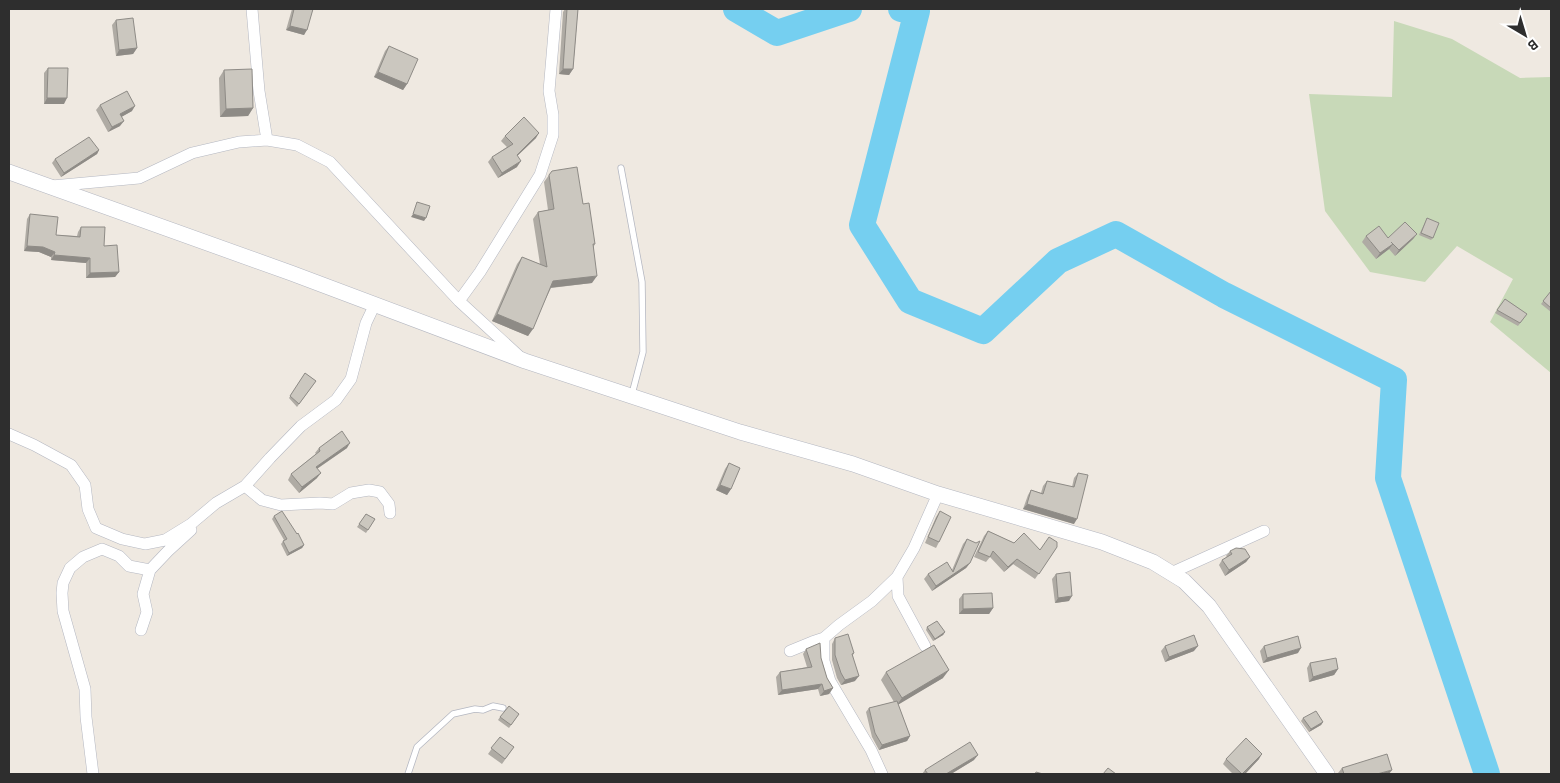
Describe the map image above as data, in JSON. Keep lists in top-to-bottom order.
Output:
{
  "north": "bottom right"
}
